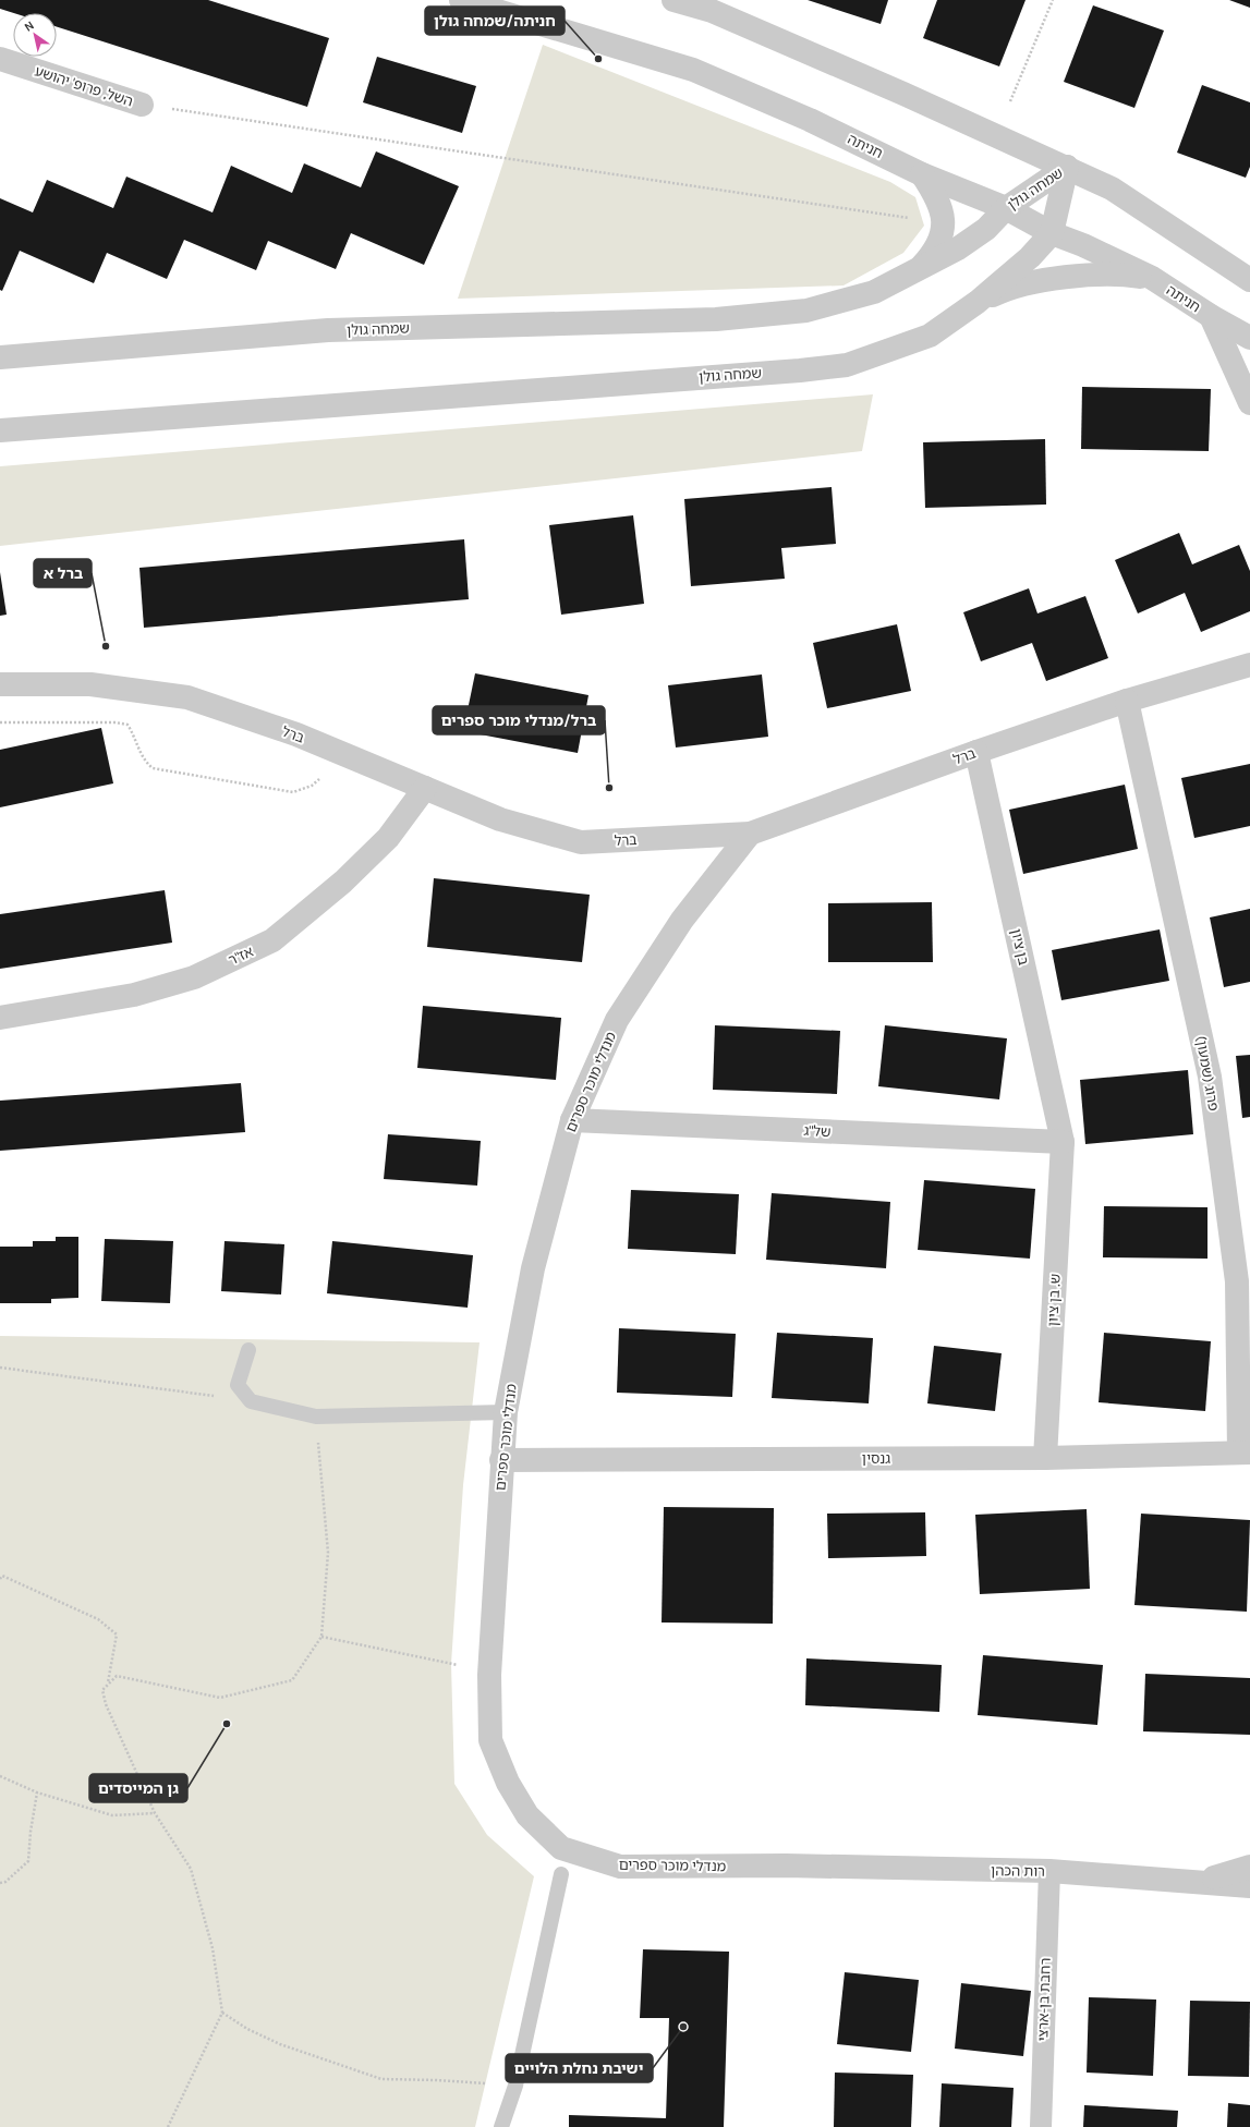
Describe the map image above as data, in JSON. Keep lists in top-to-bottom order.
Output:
{
  "streets": {
    "street": [
      "השל, פרופ' יהושע",
      "חניתה",
      "שמחה גולן",
      "ברל",
      "בן ציון",
      "אז\"ר",
      "פרוג (שמעון)",
      "מנדלי מוכר ספרים",
      "של\"ג",
      "ש. בן ציון",
      "גנסין",
      "רות הכהן",
      "רחבת בן-ארצי"
    ]
  },
  "crossings": [
    ["חניתה", "שמחה גולן"],
    ["ברל", "בן ציון"],
    ["ברל", "אז\"ר"],
    ["ברל", "פרוג (שמעון)"],
    ["ברל", "מנדלי מוכר ספרים"],
    ["בן ציון", "של\"ג"],
    ["בן ציון", "ש. בן ציון"],
    ["פרוג (שמעון)", "גנסין"],
    ["מנדלי מוכר ספרים", "של\"ג"],
    ["מנדלי מוכר ספרים", "גנסין"],
    ["מנדלי מוכר ספרים", "רות הכהן"],
    ["של\"ג", "ש. בן ציון"],
    ["ש. בן ציון", "גנסין"],
    ["רות הכהן", "רחבת בן-ארצי"]
  ],
  "places": [
    "חניתה/שמחה גולן",
    "ברל א",
    "ברל/מנדלי מוכר ספרים",
    "גן המייסדים",
    "ישיבת נחלת הלויים"
  ],
  "north": "top left"
}
